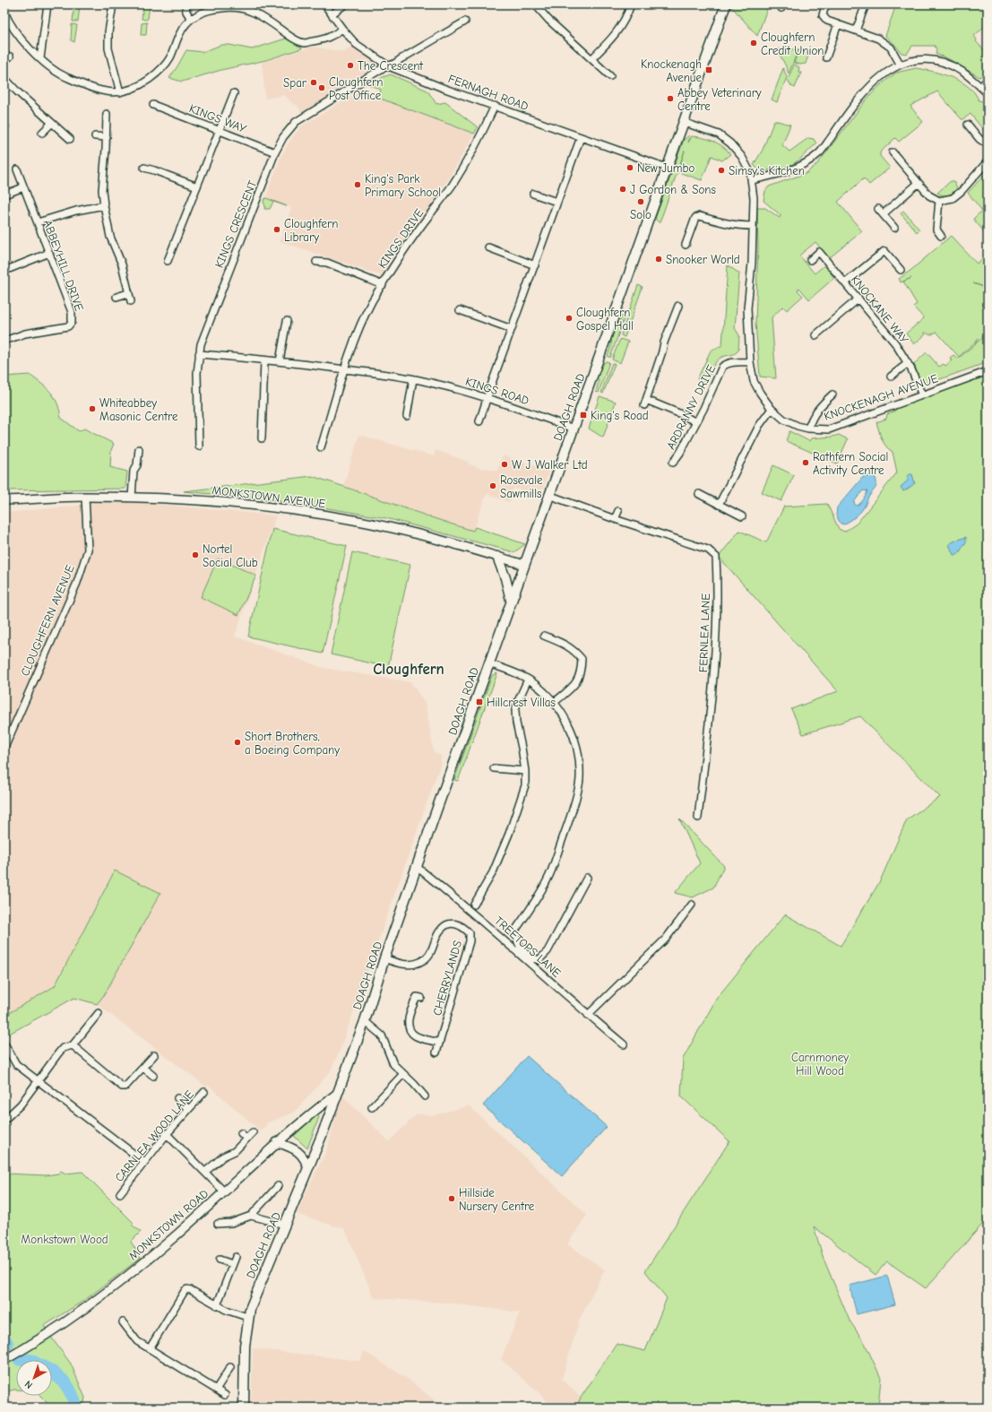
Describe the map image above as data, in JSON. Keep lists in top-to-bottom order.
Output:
{
  "streets": {
    "main road": ["DOAGH ROAD"],
    "street": [
      "FERNAGH ROAD",
      "KINGS WAY",
      "KINGS CRESCENT",
      "KINGS DRIVE",
      "ABBEYHILL DRIVE",
      "KNOCKANE WAY",
      "KINGS ROAD",
      "KNOCKENAGH AVENUE",
      "ARDRANNY DRIVE",
      "MONKSTOWN AVENUE",
      "CLOUGHFERN AVENUE",
      "FERNLEA LANE",
      "TREETOPS LANE",
      "CHERRYLANDS",
      "CARNLEA WOOD LANE",
      "MONKSTOWN ROAD"
    ]
  },
  "crossings": [
    ["FERNAGH ROAD", "KINGS CRESCENT"],
    ["FERNAGH ROAD", "KINGS DRIVE"],
    ["FERNAGH ROAD", "DOAGH ROAD"],
    ["KINGS WAY", "KINGS CRESCENT"],
    ["KINGS CRESCENT", "KINGS ROAD"],
    ["KINGS DRIVE", "KINGS ROAD"],
    ["KNOCKANE WAY", "KNOCKENAGH AVENUE"],
    ["KINGS ROAD", "DOAGH ROAD"],
    ["KNOCKENAGH AVENUE", "DOAGH ROAD"],
    ["KNOCKENAGH AVENUE", "ARDRANNY DRIVE"],
    ["DOAGH ROAD", "MONKSTOWN AVENUE"],
    ["DOAGH ROAD", "FERNLEA LANE"],
    ["DOAGH ROAD", "TREETOPS LANE"],
    ["DOAGH ROAD", "CHERRYLANDS"],
    ["DOAGH ROAD", "MONKSTOWN ROAD"],
    ["MONKSTOWN AVENUE", "CLOUGHFERN AVENUE"]
  ],
  "districts": ["Cloughfern"],
  "parks": ["Carnmoney Hill Wood", "Monkstown Wood"],
  "places": {
    "other": [
      "Cloughfern Credit Union",
      "The Crescent",
      "Spar",
      "Cloughfern Post Office",
      "Abbey Veterinary Centre",
      "New Jumbo",
      "Simsy's Kitchen",
      "King's Park Primary School",
      "J Gordon & Sons",
      "Solo",
      "Cloughfern Library",
      "Snooker World",
      "Cloughfern Gospel Hall",
      "Whiteabbey Masonic Centre",
      "Rathfern Social Activity Centre",
      "W J Walker Ltd",
      "Rosevale Sawmills",
      "Nortel Social Club",
      "Short Brothers, a Boeing Company",
      "Hillside Nursery Centre"
    ],
    "transit": ["Knockenagh Avenue", "King's Road", "Hillcrest Villas"]
  },
  "north": "bottom left"
}
